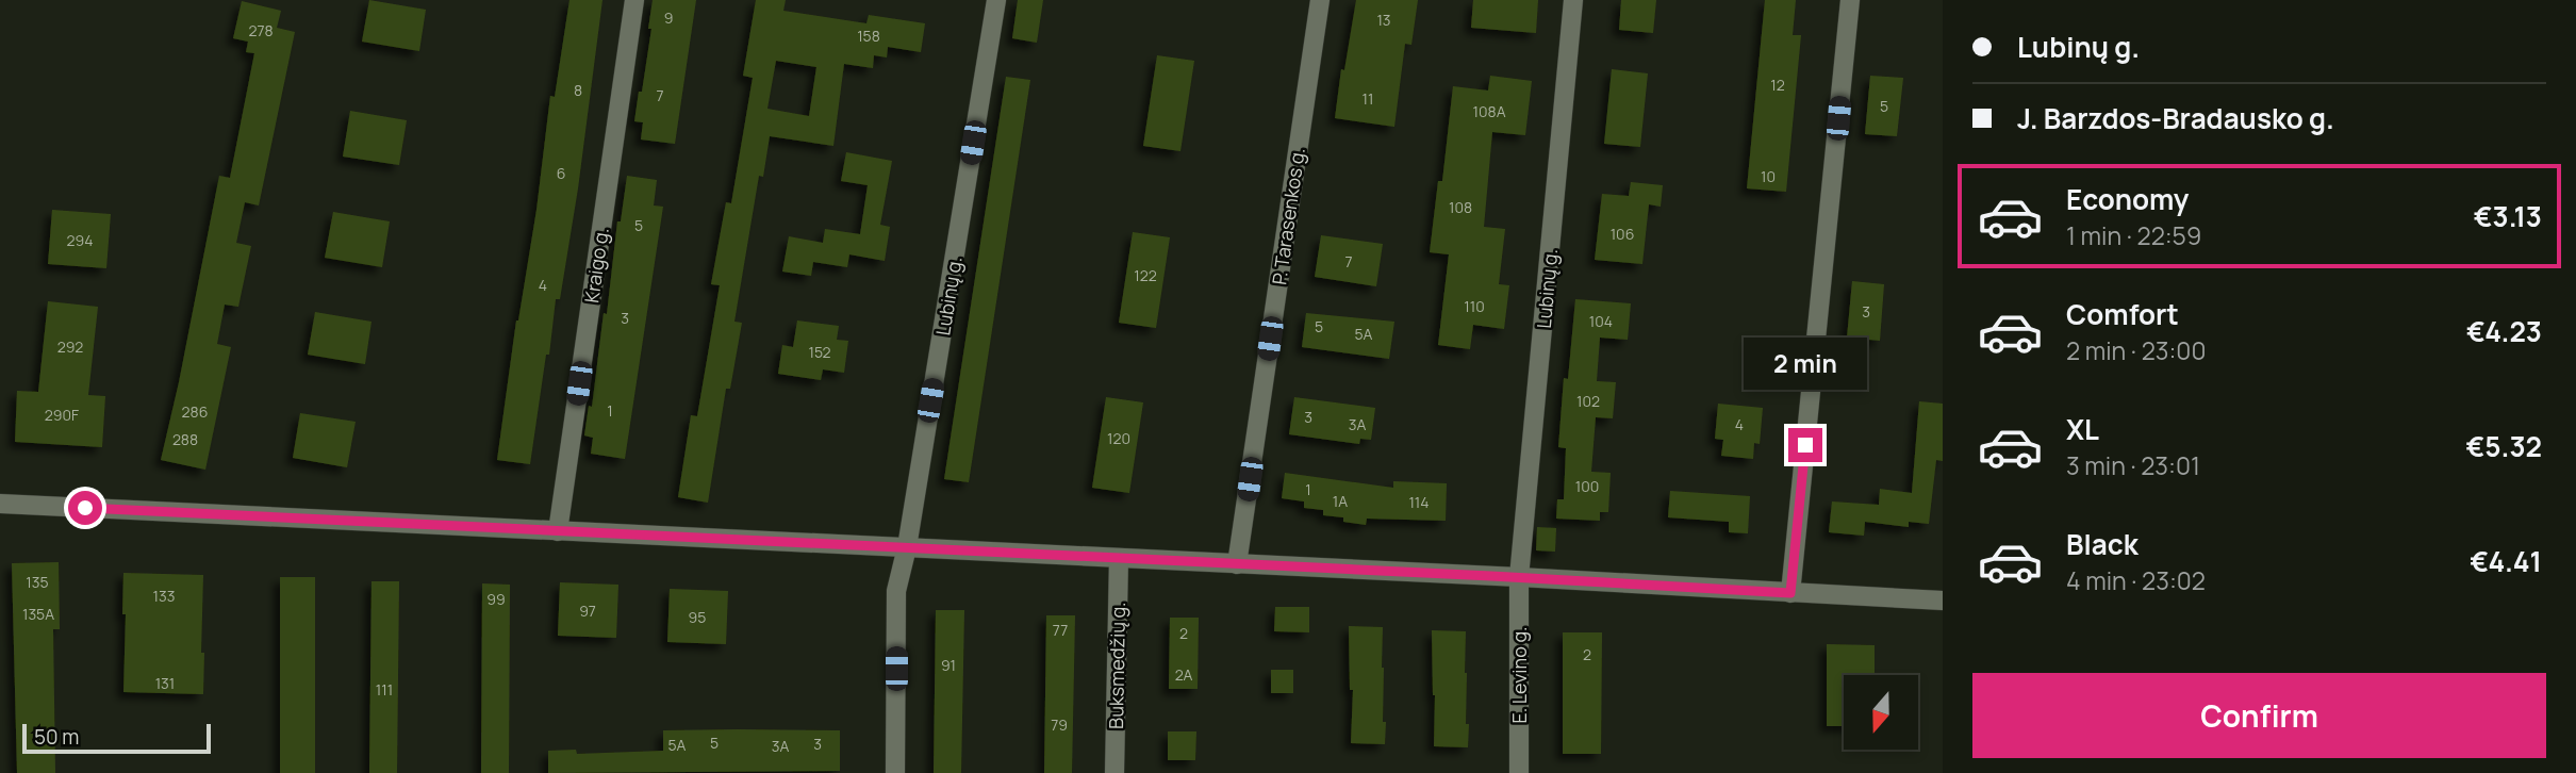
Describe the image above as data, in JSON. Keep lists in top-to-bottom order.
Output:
{
  "streets": {
    "street": [
      "P. Tarasenkos g.",
      "Kraigo g.",
      "Lubinų g.",
      "Buksmedžių g.",
      "E. Levino g."
    ]
  },
  "crossings": [
    ["Lubinų g.", "E. Levino g."]
  ],
  "house_numbers": [
    "9",
    "13",
    "278",
    "158",
    "12",
    "8",
    "7",
    "11",
    "5",
    "108A",
    "6",
    "10",
    "108",
    "5",
    "106",
    "294",
    "7",
    "122",
    "4",
    "110",
    "3",
    "3",
    "104",
    "5",
    "5A",
    "292",
    "152",
    "102",
    "1",
    "286",
    "290F",
    "3",
    "3A",
    "4",
    "120",
    "288",
    "100",
    "1",
    "1A",
    "114",
    "135",
    "133",
    "99",
    "97",
    "135A",
    "95",
    "77",
    "2",
    "2",
    "91",
    "2A",
    "131",
    "111",
    "79",
    "5",
    "3",
    "5A",
    "3A"
  ],
  "scale_bar": "50 m",
  "north": "bottom",
  "page": {
    "banner": ["Lubinų g.", "J. Barzdos-Bradausko g."],
    "list": [
      {
        "name": "Economy",
        "note": "1 min · 22:59",
        "value": "€3.13"
      },
      {
        "name": "Comfort",
        "note": "2 min · 23:00",
        "value": "€4.23"
      },
      {
        "name": "XL",
        "note": "3 min · 23:01",
        "value": "€5.32"
      },
      {
        "name": "Black",
        "note": "4 min · 23:02",
        "value": "€4.41"
      }
    ],
    "bubble": "2 min",
    "buttons": "Confirm",
    "scale": "50 m"
  }
}
